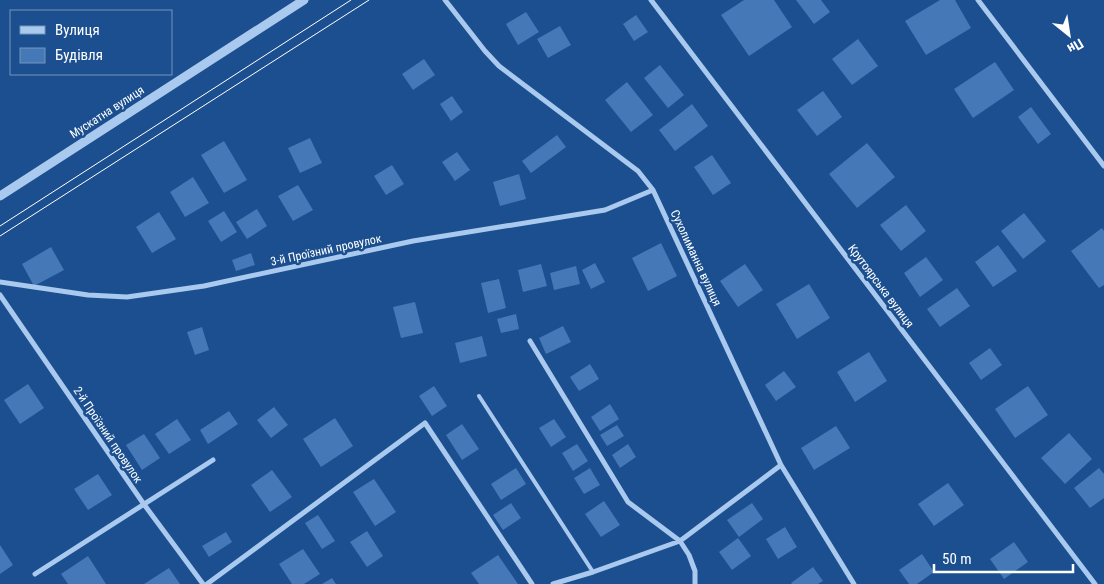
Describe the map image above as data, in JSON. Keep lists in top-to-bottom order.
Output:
{
  "streets": {
    "street": [
      "Мускатна вулиця",
      "3-й Проїзний провулок",
      "Сухолиманна вулиця",
      "Крутоярська вулиця",
      "2-й Проїзний провулок"
    ]
  },
  "crossings": [
    ["3-й Проїзний провулок", "Сухолиманна вулиця"]
  ],
  "legend": ["Вулиця", "Будівля"],
  "scale_bar": "50 m",
  "north": "bottom right"
}
